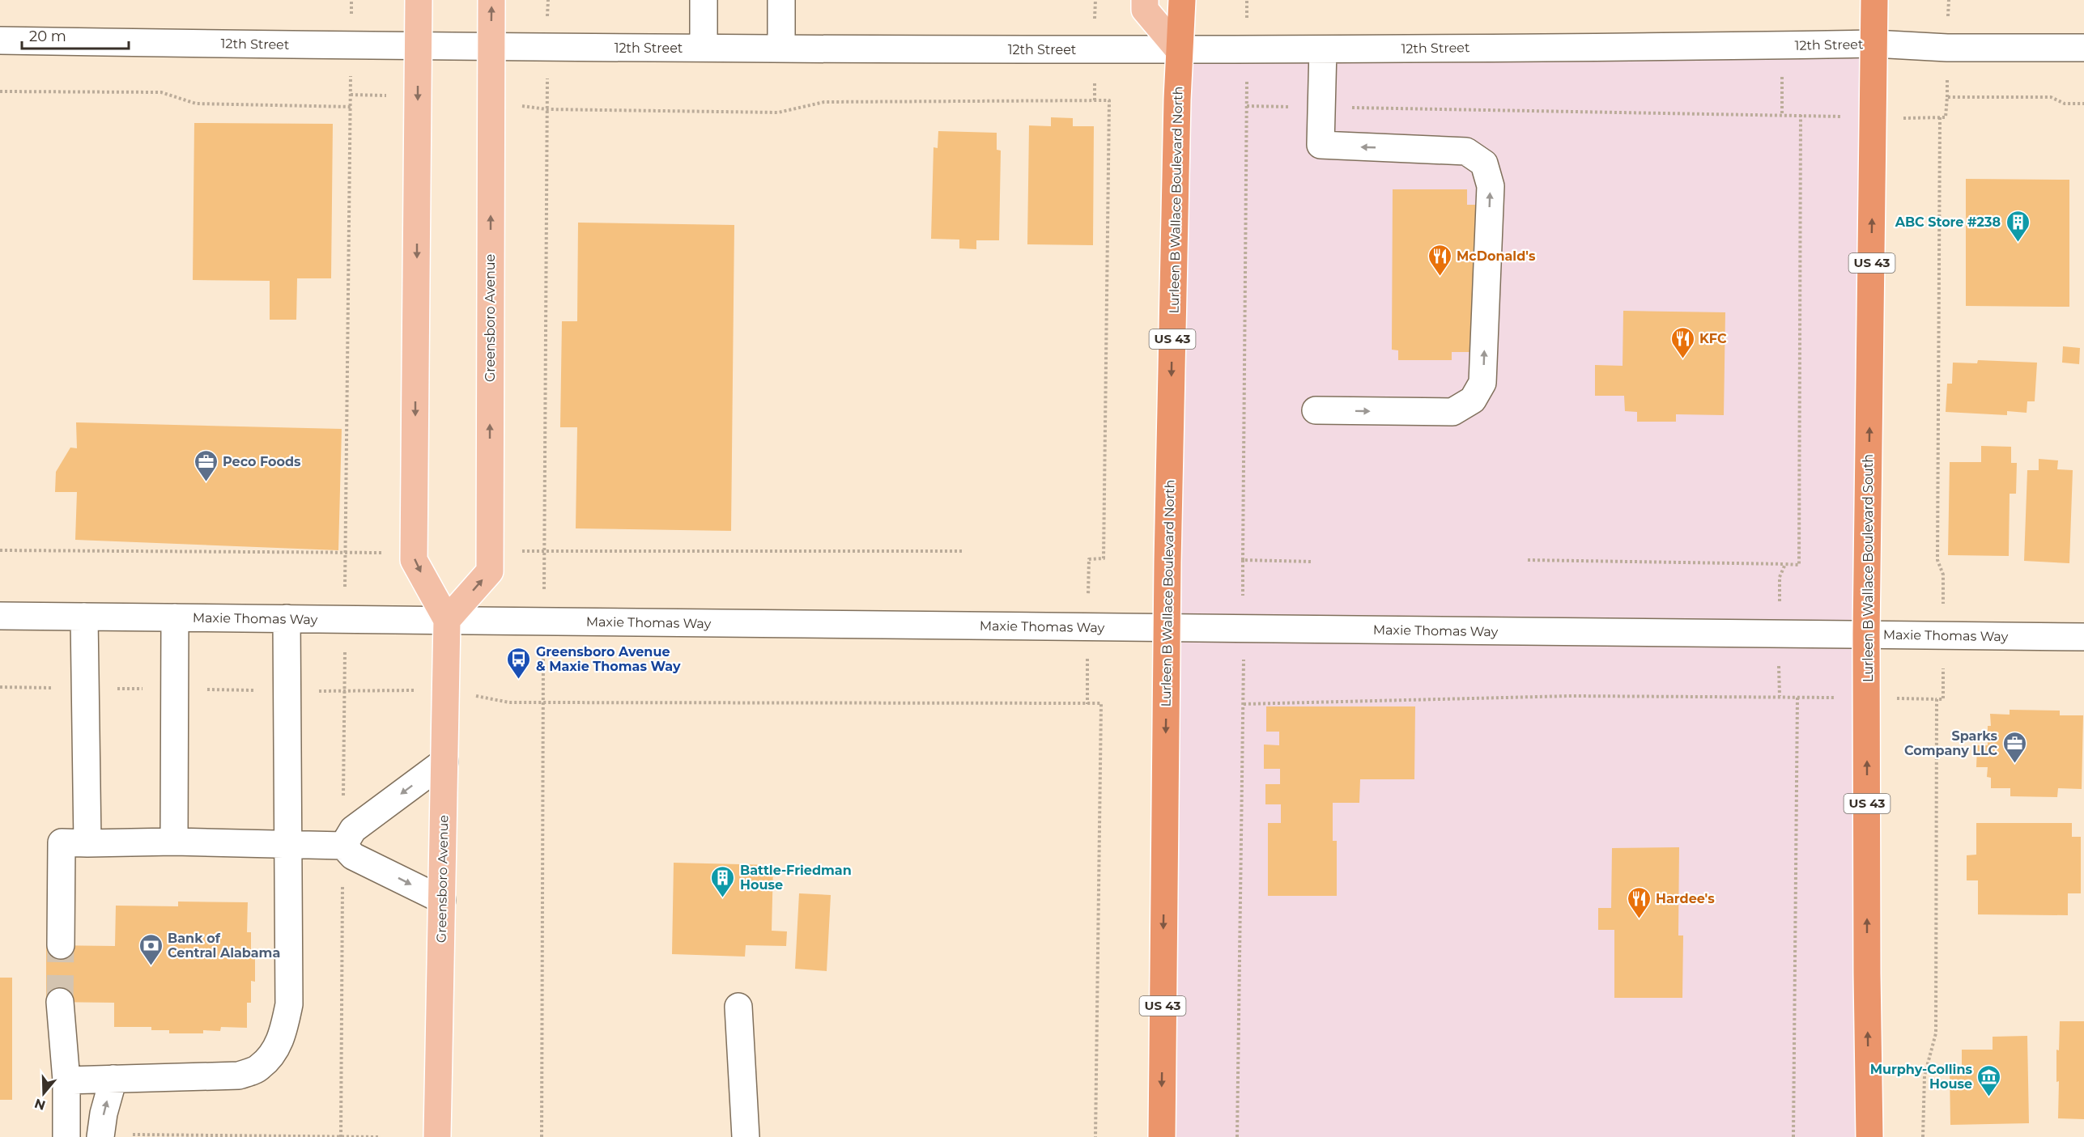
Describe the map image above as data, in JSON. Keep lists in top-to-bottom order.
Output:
{
  "streets": {
    "highway": ["Lurleen B Wallace Boulevard North", "US 43", "Lurleen B Wallace Boulevard South"],
    "main road": ["Greensboro Avenue"],
    "street": ["12th Street", "Maxie Thomas Way"]
  },
  "crossings": [
    ["12th Street", "Lurleen B Wallace Boulevard North"],
    ["12th Street", "Greensboro Avenue"],
    ["12th Street", "Lurleen B Wallace Boulevard South"],
    ["Lurleen B Wallace Boulevard North", "Maxie Thomas Way"],
    ["Greensboro Avenue", "Maxie Thomas Way"],
    ["Lurleen B Wallace Boulevard South", "Maxie Thomas Way"]
  ],
  "one_way": ["Lurleen B Wallace Boulevard North", "Lurleen B Wallace Boulevard South"],
  "places": {
    "building": ["ABC Store #238", "Battle-Friedman House"],
    "restaurant": ["McDonald's", "KFC", "Hardee's"],
    "office": ["Peco Foods", "Sparks Company LLC"],
    "bus stop": ["Greensboro Avenue & Maxie Thomas Way"],
    "bank": ["Bank of Central Alabama"],
    "museum": ["Murphy-Collins House"]
  },
  "scale_bar": "20 m",
  "north": "bottom"
}
